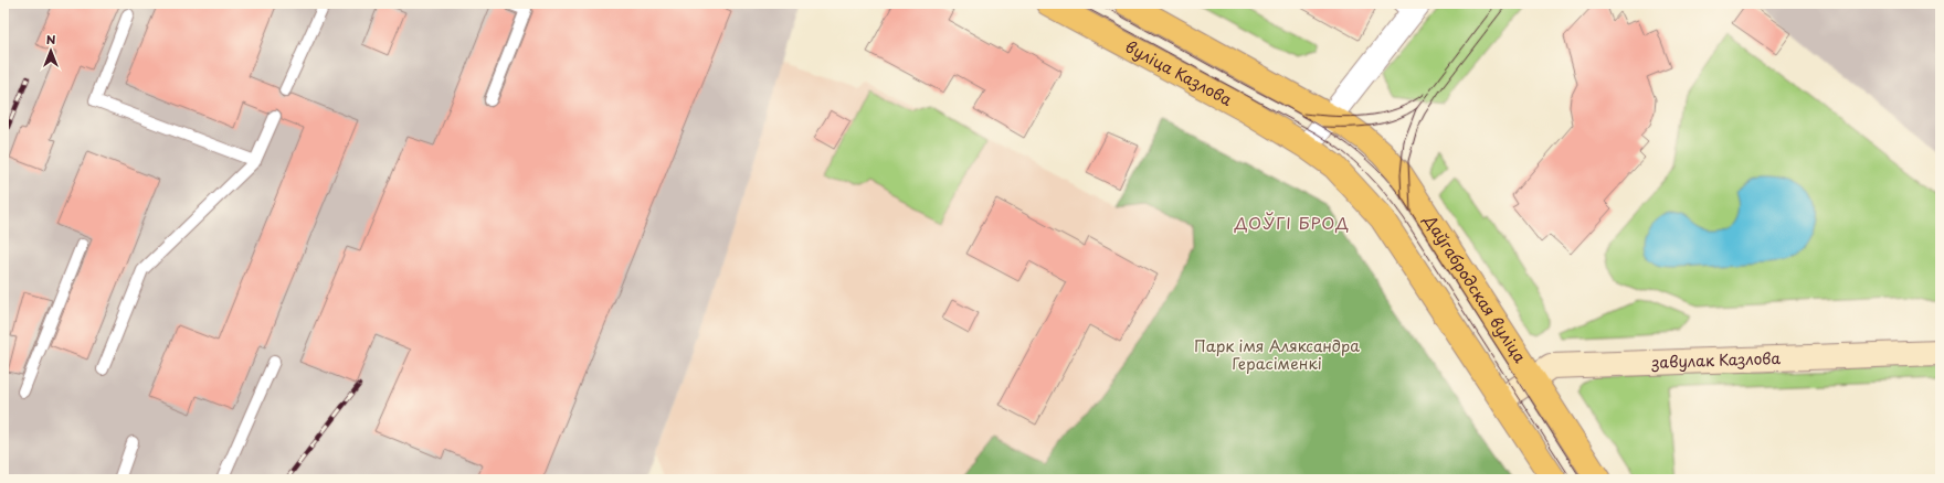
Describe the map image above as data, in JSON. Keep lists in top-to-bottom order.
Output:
{
  "streets": {
    "main road": ["вуліца Казлова", "Даўгабродская вуліца", "завулак Казлова"]
  },
  "crossings": [
    ["Даўгабродская вуліца", "завулак Казлова"]
  ],
  "districts": ["ДОЎГІ БРОД"],
  "parks": ["Парк імя Аляксандра Герасіменкі"],
  "north": "top"
}
